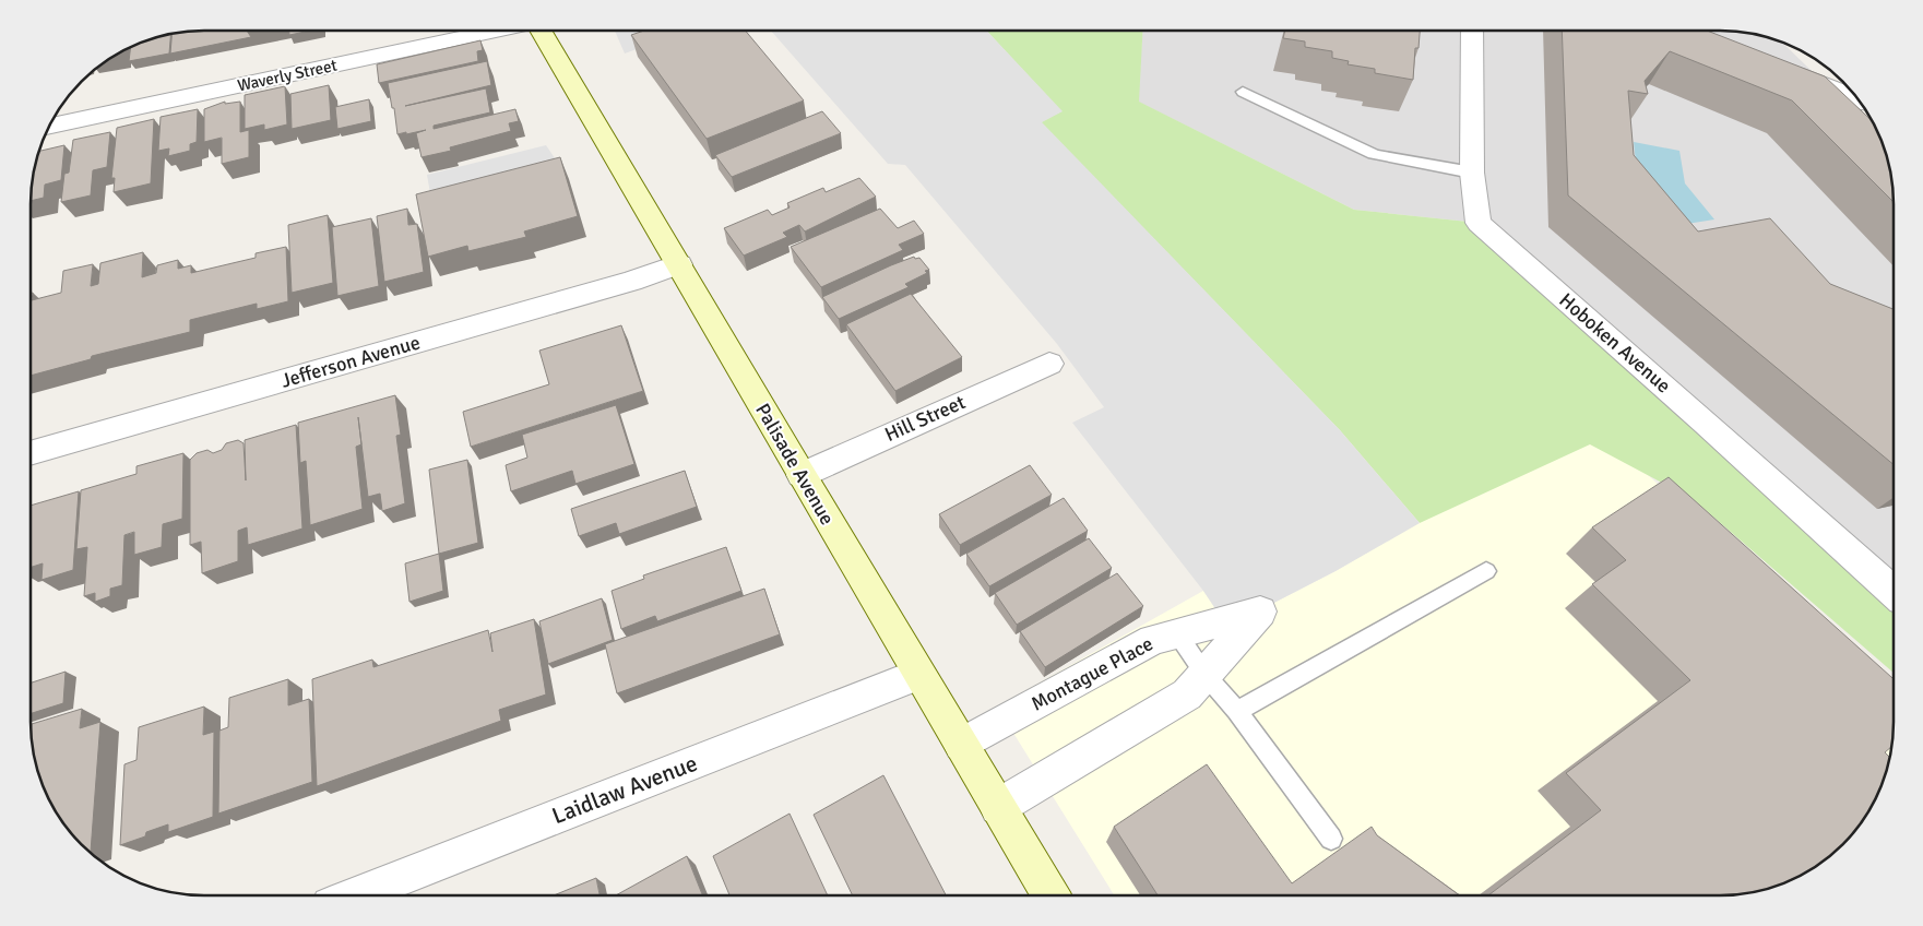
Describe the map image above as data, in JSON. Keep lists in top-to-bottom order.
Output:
{
  "streets": {
    "main road": ["Palisade Avenue"],
    "street": [
      "Waverly Street",
      "Hoboken Avenue",
      "Jefferson Avenue",
      "Hill Street",
      "Montague Place",
      "Laidlaw Avenue"
    ]
  },
  "crossings": [
    ["Jefferson Avenue", "Palisade Avenue"],
    ["Hill Street", "Palisade Avenue"],
    ["Palisade Avenue", "Montague Place"],
    ["Palisade Avenue", "Laidlaw Avenue"]
  ]
}
